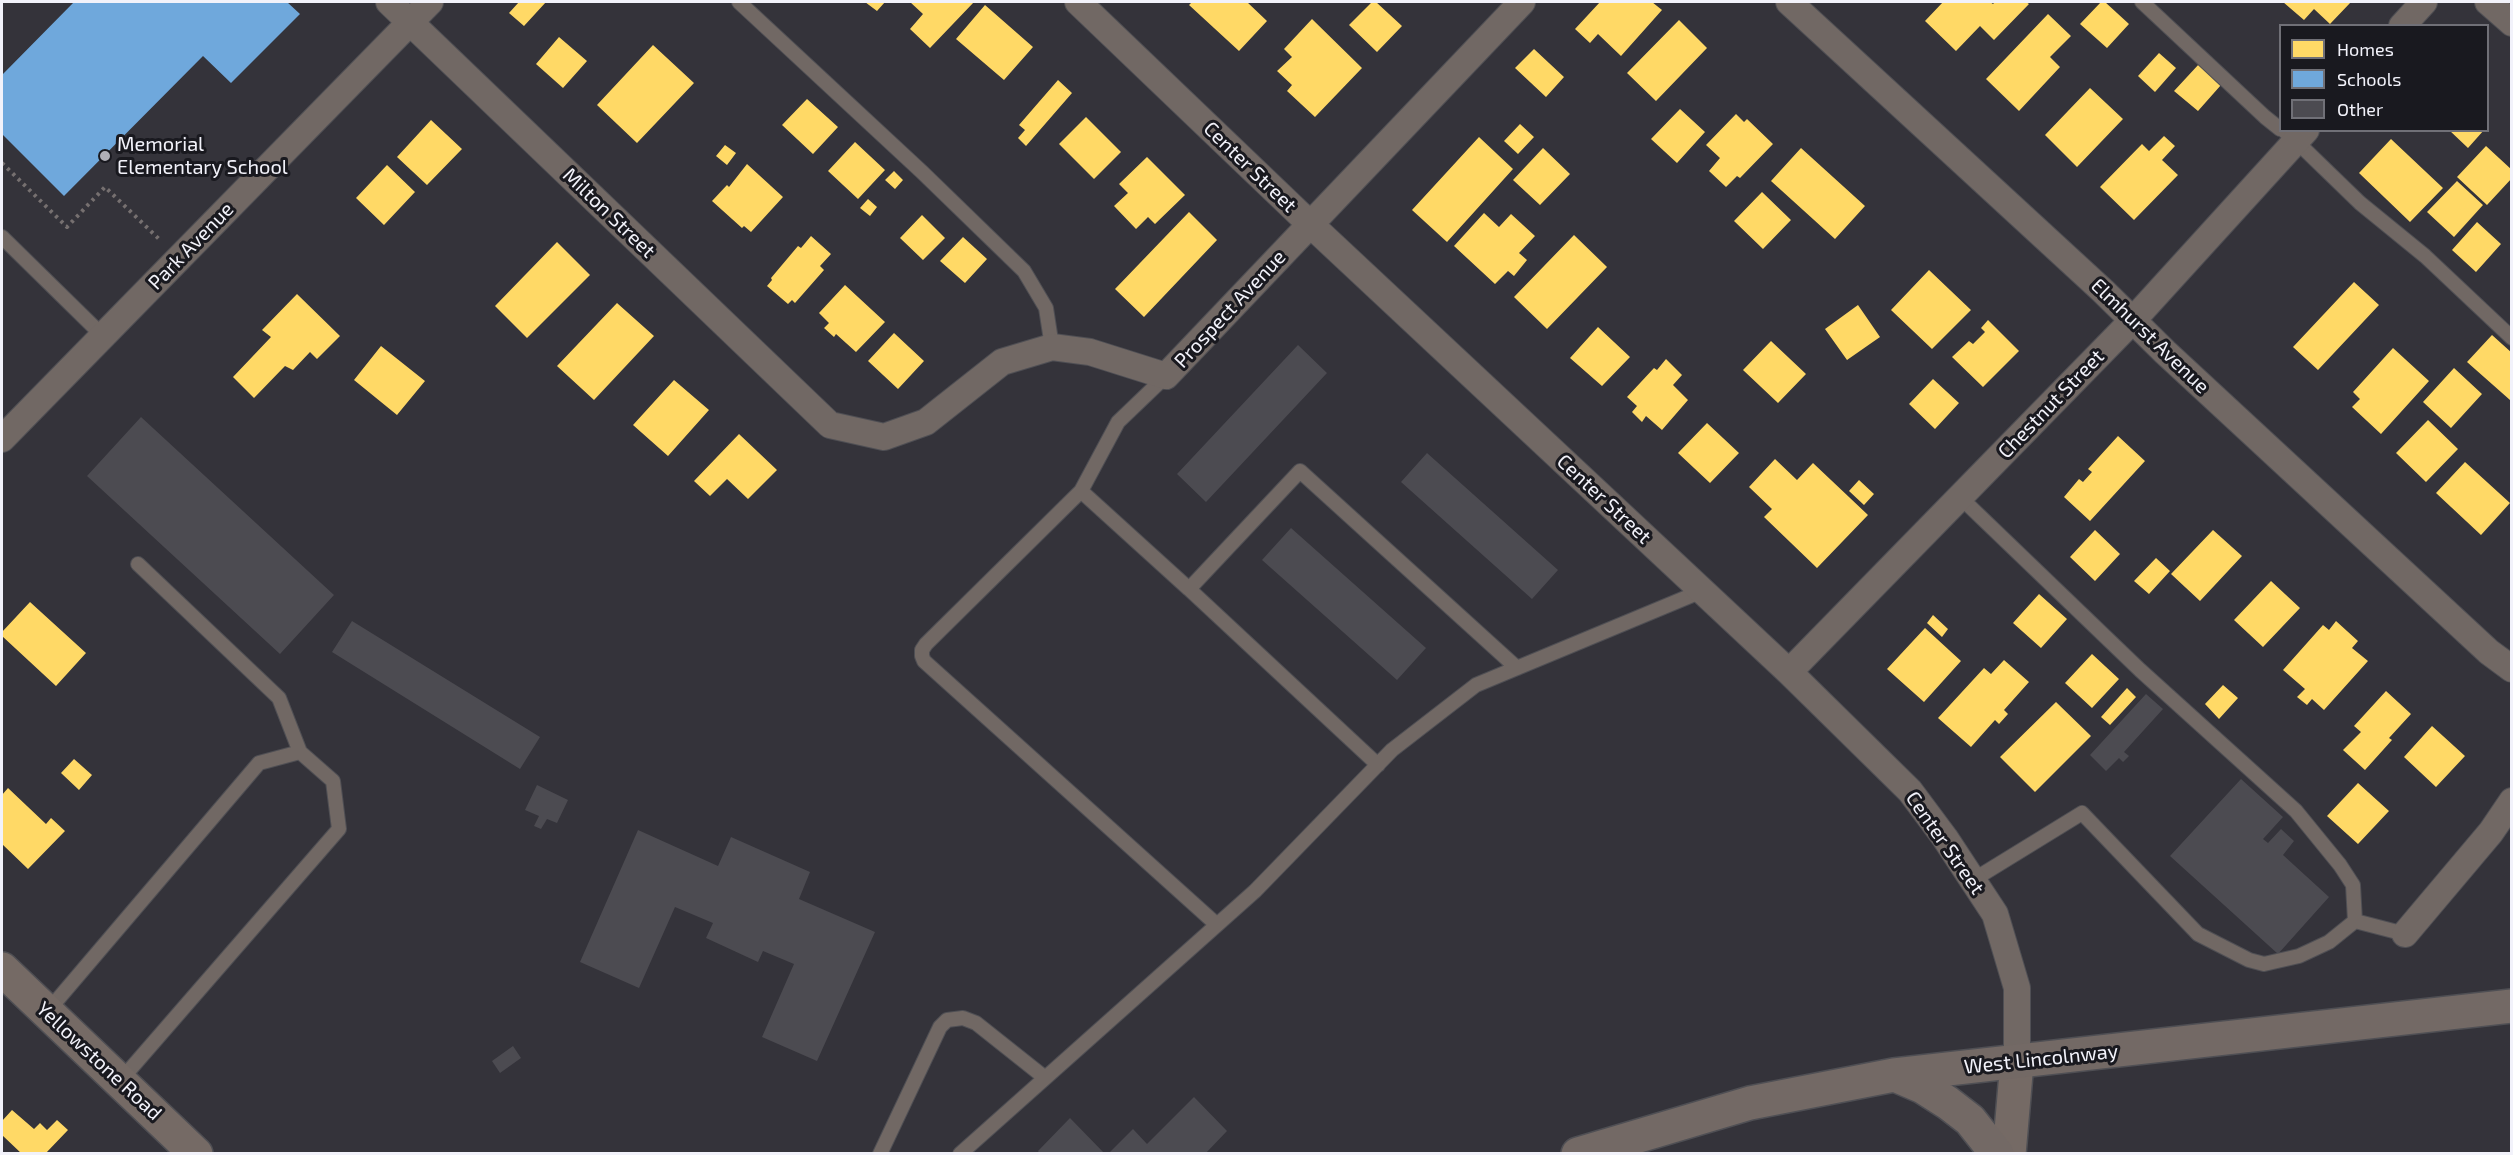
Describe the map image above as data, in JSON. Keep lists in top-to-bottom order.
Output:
{
  "streets": {
    "main road": ["West Lincolnway"],
    "street": [
      "Center Street",
      "Milton Street",
      "Park Avenue",
      "Prospect Avenue",
      "Elmhurst Avenue",
      "Chestnut Street",
      "Yellowstone Road"
    ]
  },
  "crossings": [
    ["Center Street", "Prospect Avenue"],
    ["Center Street", "Chestnut Street"],
    ["Center Street", "West Lincolnway"],
    ["Milton Street", "Park Avenue"],
    ["Milton Street", "Prospect Avenue"],
    ["Elmhurst Avenue", "Chestnut Street"]
  ],
  "places": ["Memorial Elementary School"],
  "legend": ["Homes", "Schools", "Other"]
}
